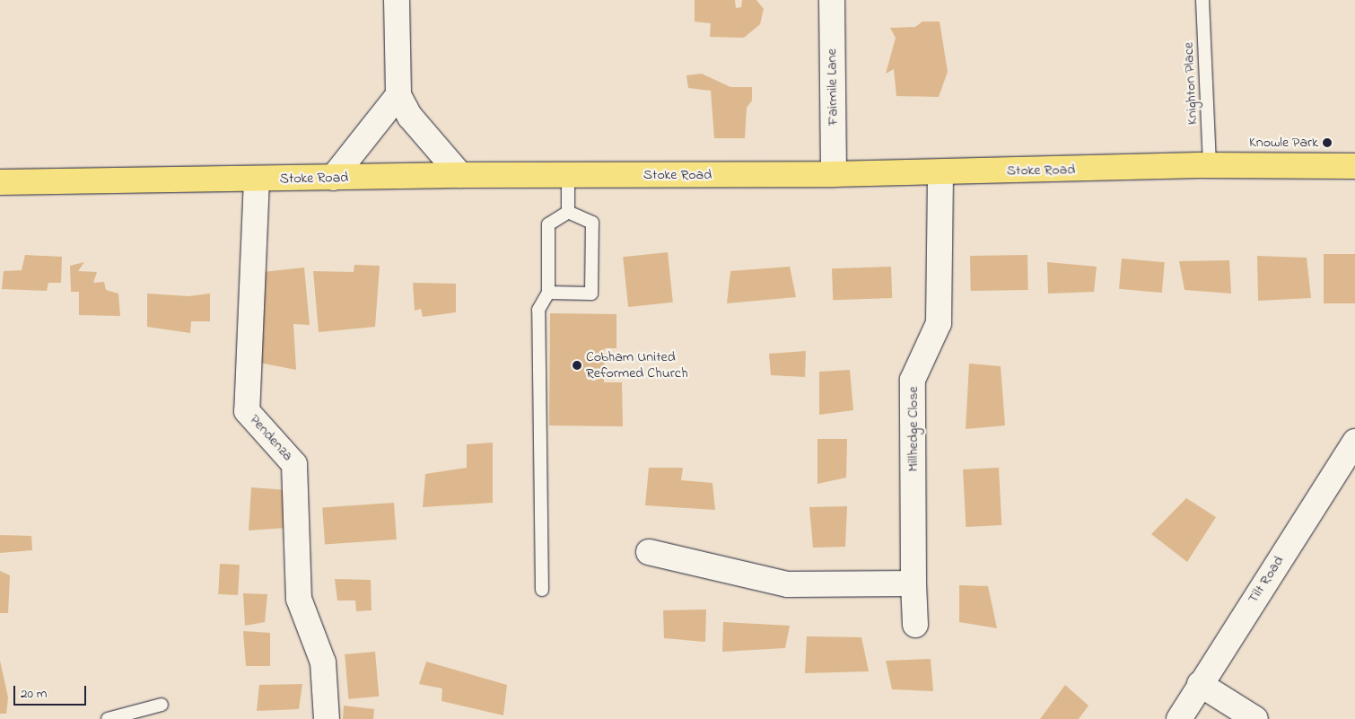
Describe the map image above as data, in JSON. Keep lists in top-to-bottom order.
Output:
{
  "streets": {
    "main road": ["Stoke Road"],
    "street": [
      "Fairmile Lane",
      "Millhedge Close",
      "Pendenza",
      "Tilt Road"
    ],
    "lane": ["Knighton Place"]
  },
  "crossings": [
    ["Knighton Place", "Stoke Road"],
    ["Fairmile Lane", "Stoke Road"],
    ["Stoke Road", "Millhedge Close"],
    ["Stoke Road", "Pendenza"]
  ],
  "places": ["Knowle Park", "Cobham United Reformed Church"],
  "scale_bar": "20 m"
}
